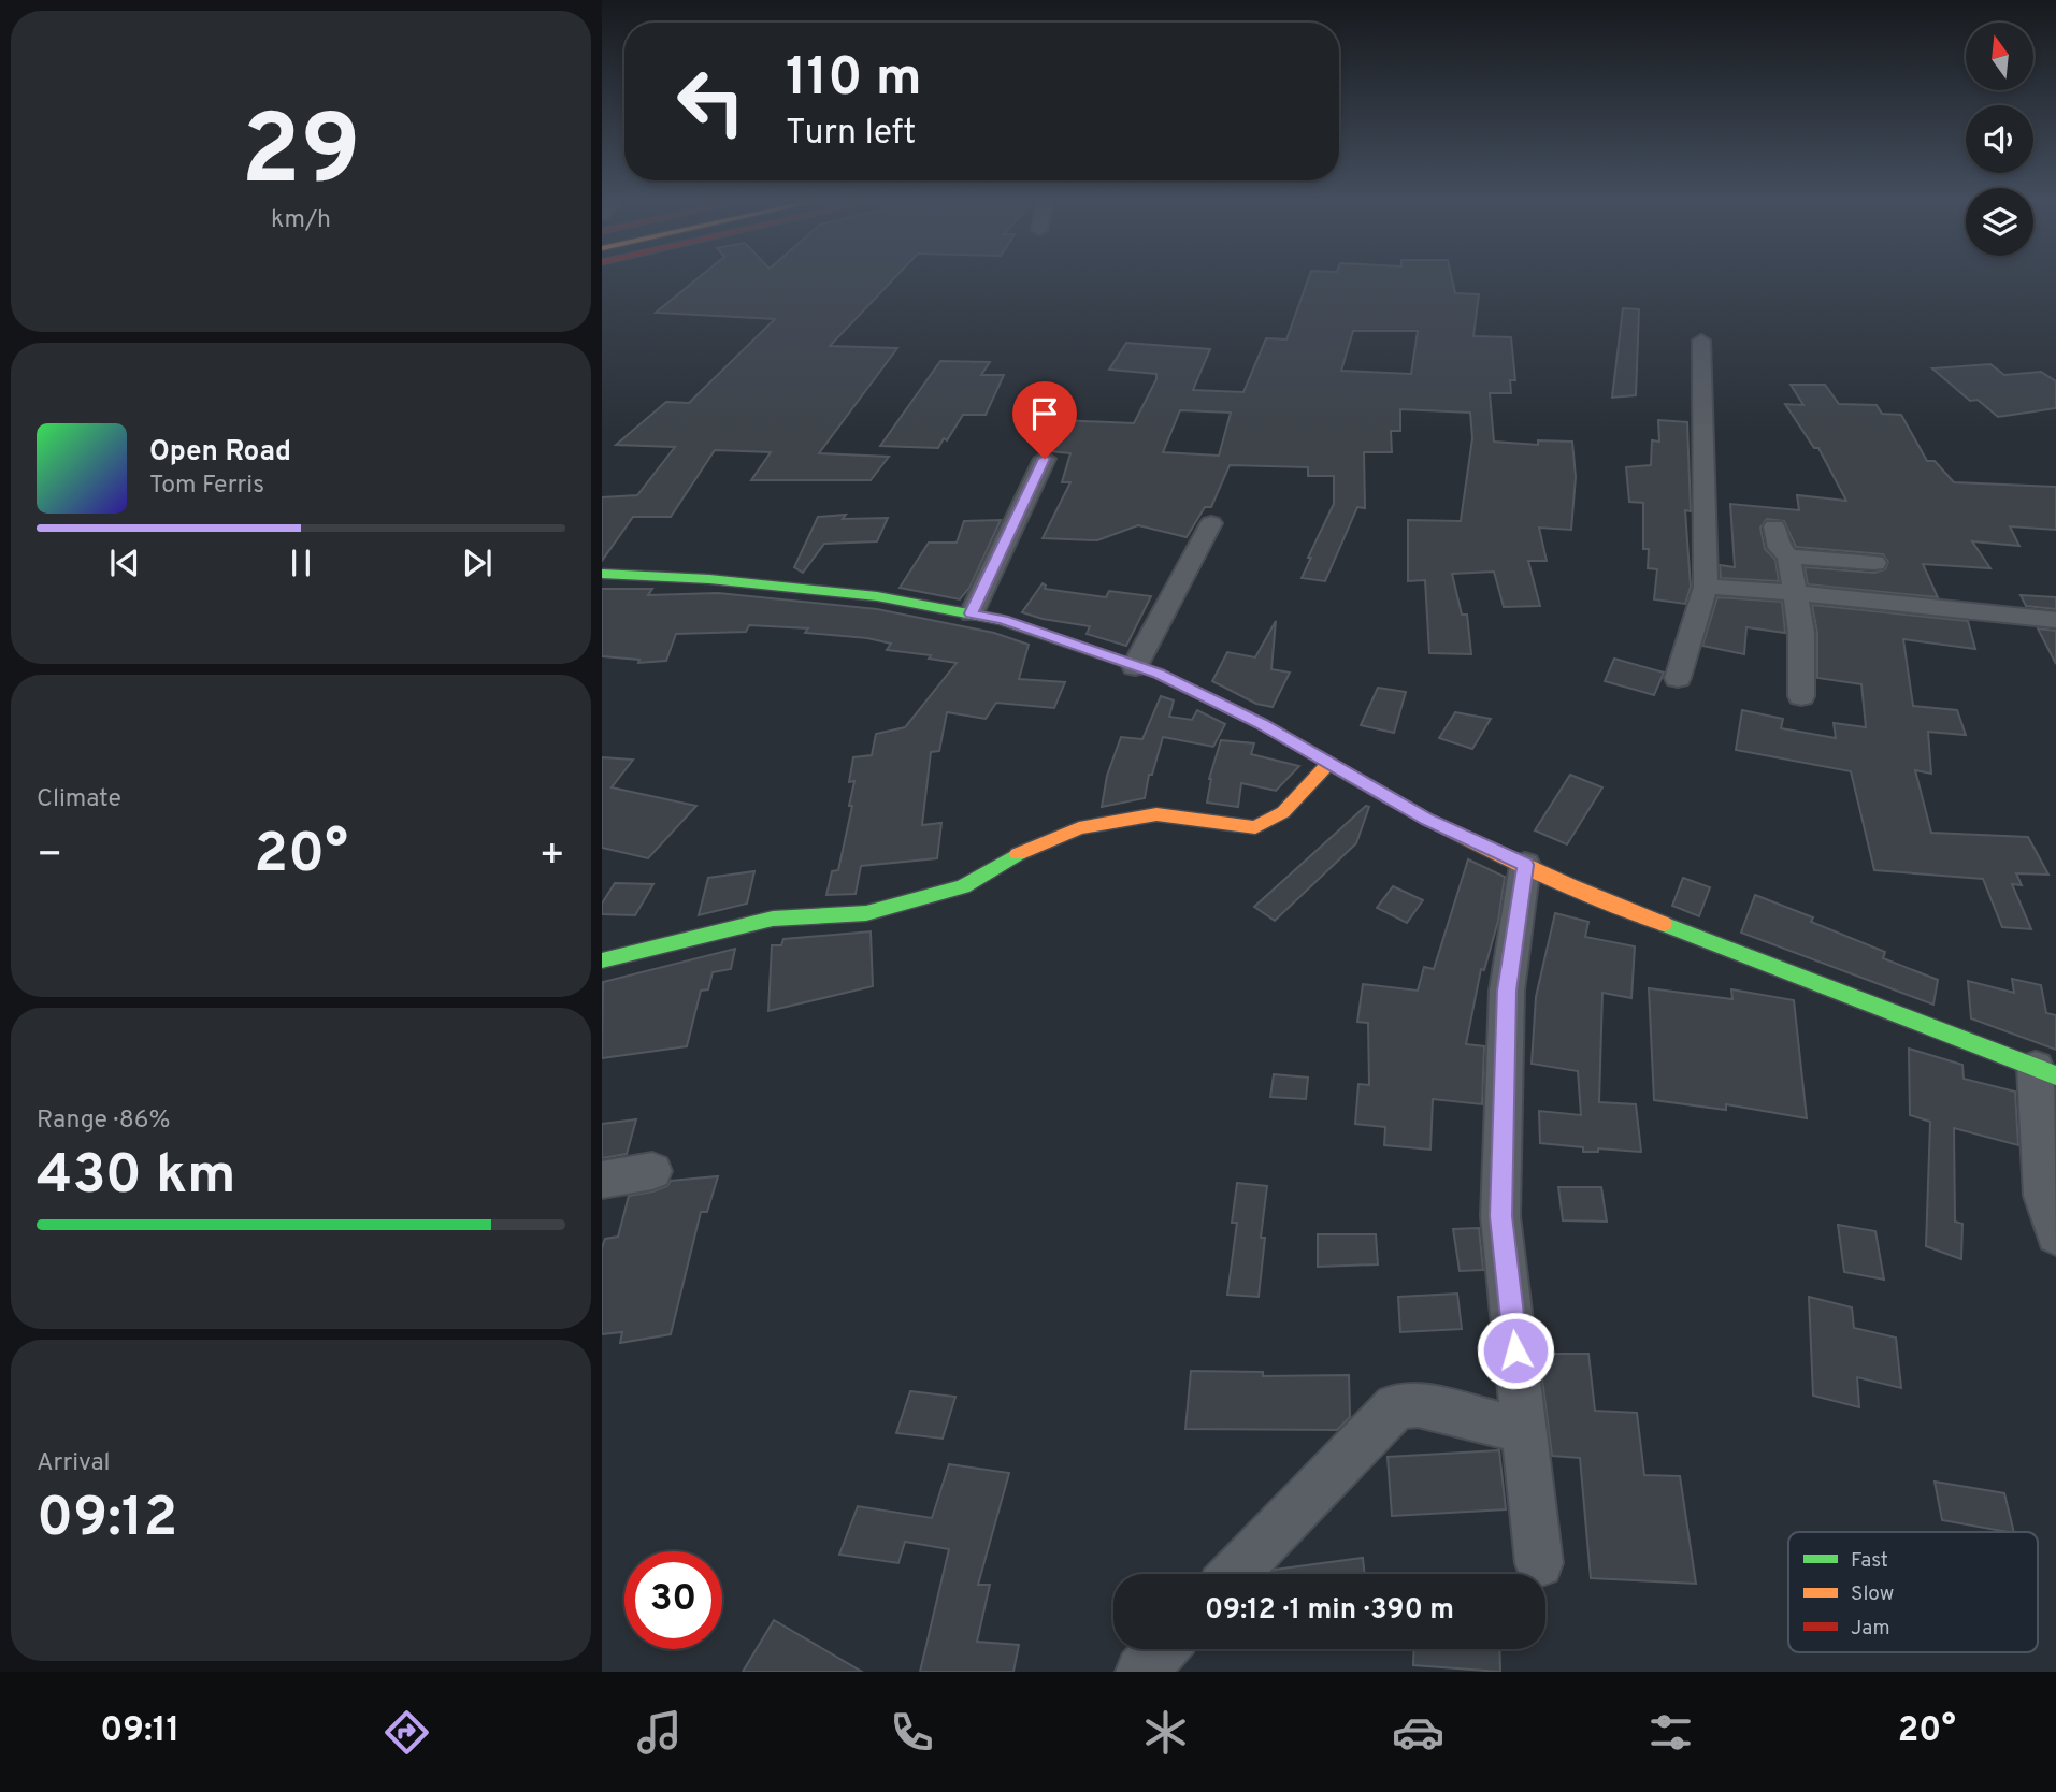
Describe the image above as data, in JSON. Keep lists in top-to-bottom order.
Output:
{
  "legend": ["Fast", "Slow", "Jam"],
  "north": "top",
  "page": {
    "tile": [
      ["29", "km/h"],
      "Climate",
      ["Range · 86%", "430 km"],
      ["Arrival", "09:12"]
    ],
    "turn": ["110 m", "Turn left"],
    "song": ["Open Road", "Tom Ferris"],
    "heat": ["−", "20°", "+"],
    "limit": "30",
    "trip": "09:12 · 1 min · 390 m",
    "tabs": ["09:11", "20°"]
  }
}
